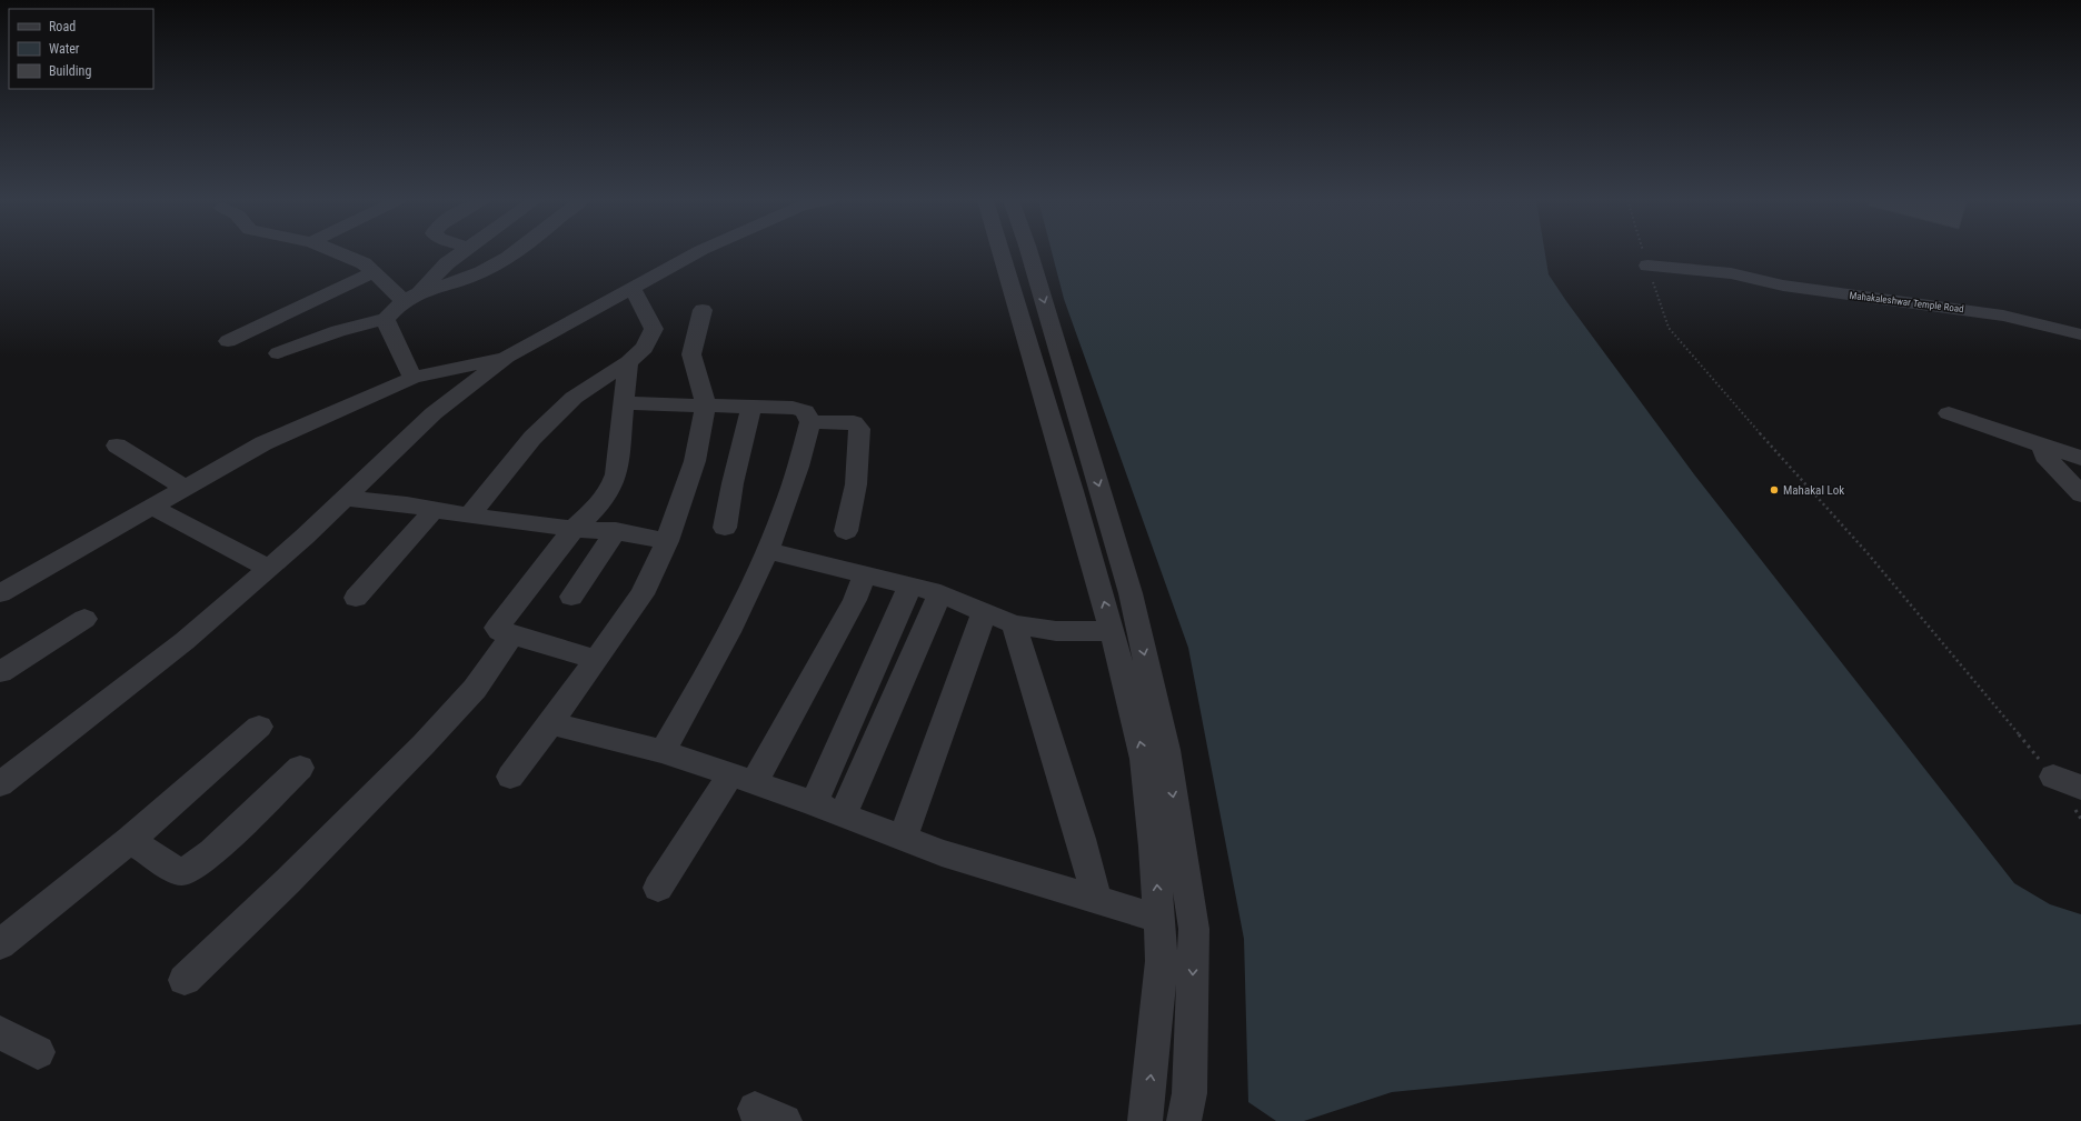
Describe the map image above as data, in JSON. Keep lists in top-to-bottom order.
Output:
{
  "streets": {
    "street": ["Mahakaleshwar Temple Road"]
  },
  "places": ["Mahakal Lok"],
  "legend": ["Road", "Water", "Building"]
}
